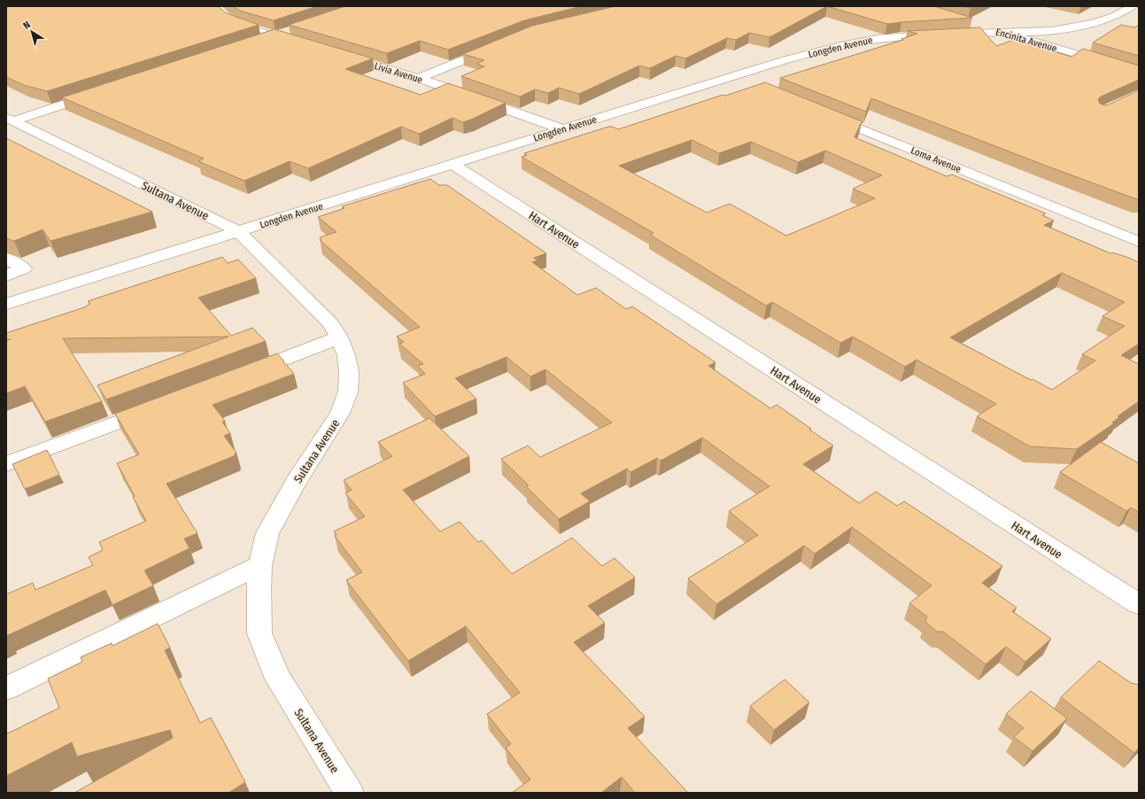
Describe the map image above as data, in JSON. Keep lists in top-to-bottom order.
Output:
{
  "streets": {
    "street": [
      "Encinita Avenue",
      "Longden Avenue",
      "Livia Avenue",
      "Loma Avenue",
      "Sultana Avenue",
      "Hart Avenue"
    ]
  },
  "crossings": [
    ["Encinita Avenue", "Longden Avenue"],
    ["Longden Avenue", "Livia Avenue"],
    ["Longden Avenue", "Sultana Avenue"],
    ["Longden Avenue", "Hart Avenue"]
  ],
  "north": "top left"
}
